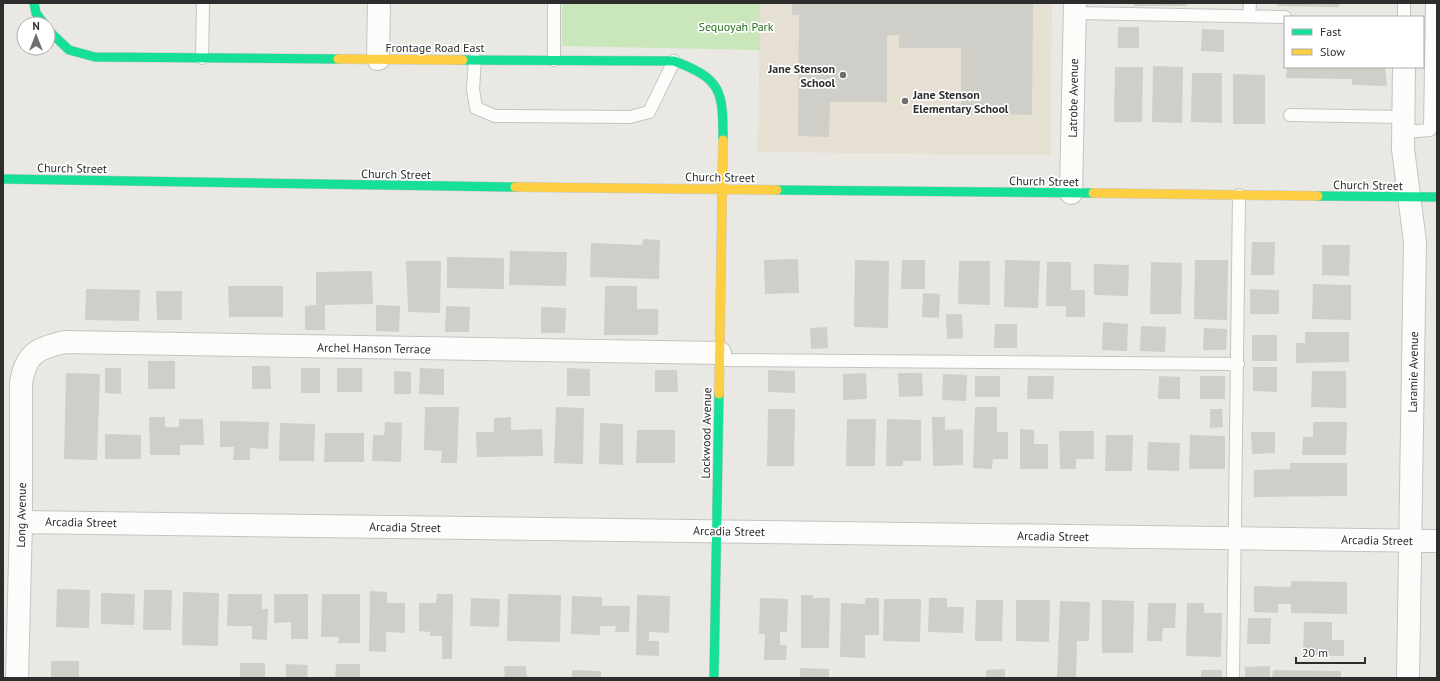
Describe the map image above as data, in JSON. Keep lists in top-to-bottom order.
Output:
{
  "streets": {
    "street": [
      "Frontage Road East",
      "Latrobe Avenue",
      "Church Street",
      "Archel Hanson Terrace",
      "Laramie Avenue",
      "Lockwood Avenue",
      "Long Avenue",
      "Arcadia Street"
    ]
  },
  "crossings": [
    ["Frontage Road East", "Church Street"],
    ["Frontage Road East", "Lockwood Avenue"],
    ["Latrobe Avenue", "Church Street"],
    ["Church Street", "Laramie Avenue"],
    ["Church Street", "Lockwood Avenue"],
    ["Archel Hanson Terrace", "Lockwood Avenue"],
    ["Archel Hanson Terrace", "Long Avenue"],
    ["Laramie Avenue", "Arcadia Street"],
    ["Lockwood Avenue", "Arcadia Street"],
    ["Long Avenue", "Arcadia Street"]
  ],
  "parks": ["Sequoyah Park"],
  "places": ["Jane Stenson School", "Jane Stenson Elementary School"],
  "legend": ["Fast", "Slow"],
  "scale_bar": "20 m",
  "north": "top"
}
